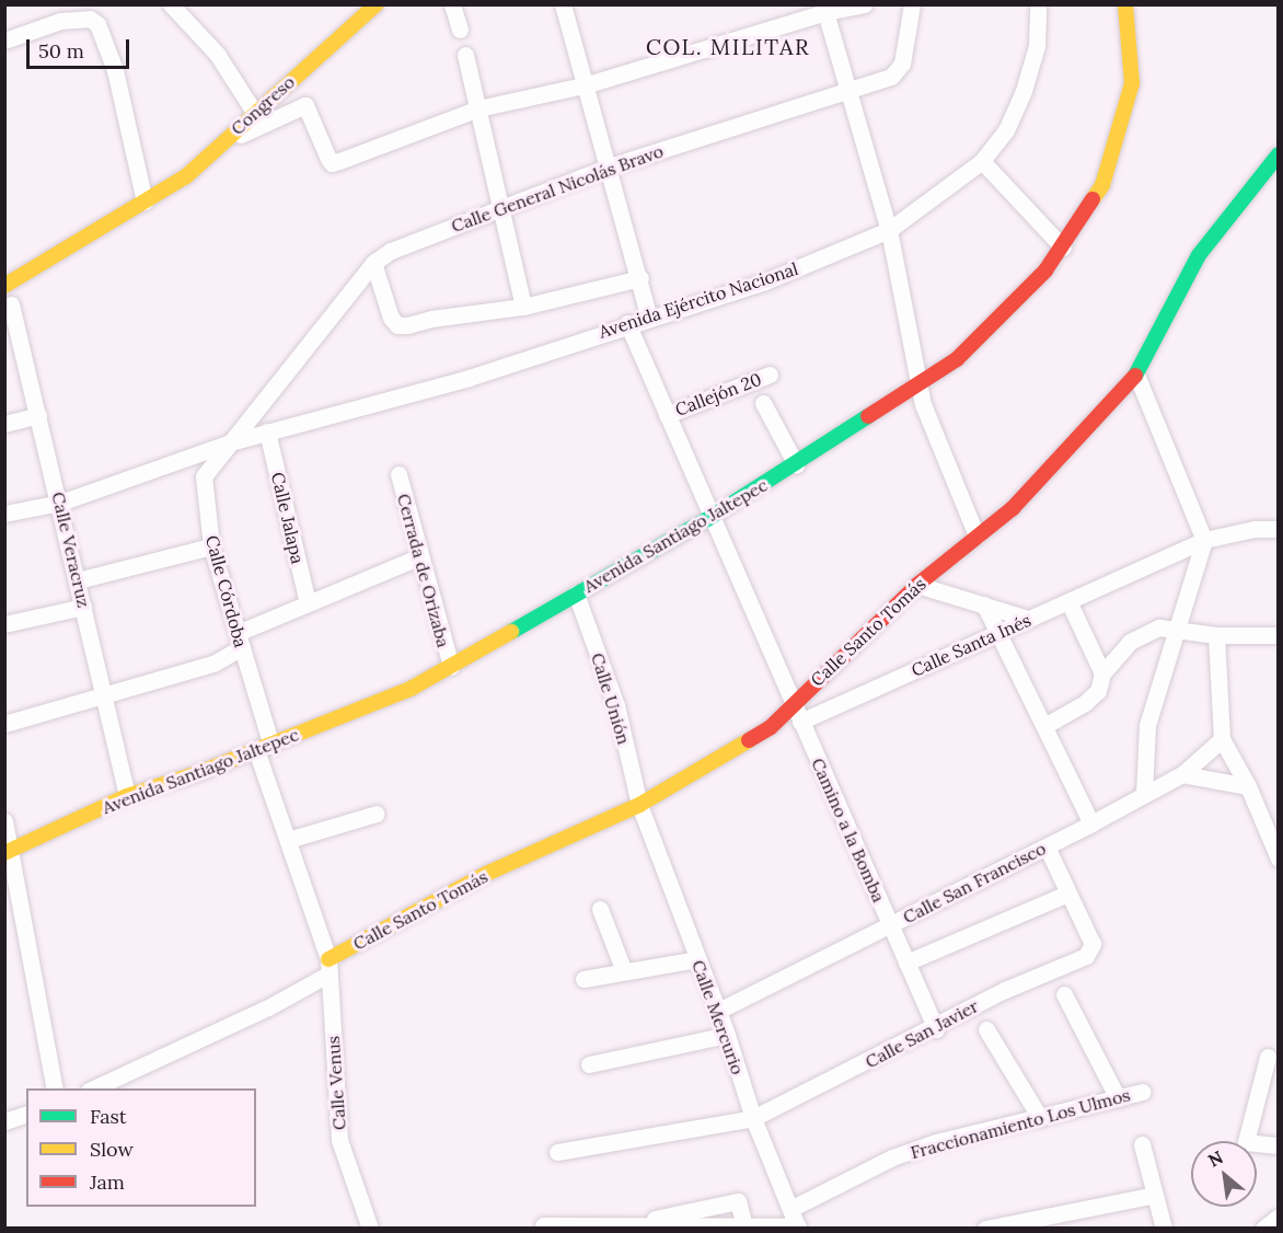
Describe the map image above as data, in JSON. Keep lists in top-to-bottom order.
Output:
{
  "streets": {
    "street": [
      "Congreso",
      "Calle General Nicolás Bravo",
      "Avenida Ejército Nacional",
      "Callejón 20",
      "Calle Jalapa",
      "Avenida Santiago Jaltepec",
      "Calle Veracruz",
      "Cerrada de Orizaba",
      "Calle Córdoba",
      "Calle Santo Tomás",
      "Calle Santa Inés",
      "Calle Unión",
      "Camino a la Bomba",
      "Calle San Francisco",
      "Calle Mercurio",
      "Calle San Javier",
      "Calle Venus",
      "Fraccionamiento Los Ulmos"
    ]
  },
  "crossings": [
    ["Calle General Nicolás Bravo", "Avenida Ejército Nacional"],
    ["Calle General Nicolás Bravo", "Calle Córdoba"],
    ["Avenida Ejército Nacional", "Calle Jalapa"],
    ["Avenida Ejército Nacional", "Calle Veracruz"],
    ["Avenida Ejército Nacional", "Calle Córdoba"],
    ["Avenida Ejército Nacional", "Camino a la Bomba"],
    ["Callejón 20", "Camino a la Bomba"],
    ["Avenida Santiago Jaltepec", "Calle Veracruz"],
    ["Avenida Santiago Jaltepec", "Cerrada de Orizaba"],
    ["Avenida Santiago Jaltepec", "Calle Córdoba"],
    ["Avenida Santiago Jaltepec", "Calle Unión"],
    ["Avenida Santiago Jaltepec", "Camino a la Bomba"],
    ["Calle Córdoba", "Calle Santo Tomás"],
    ["Calle Córdoba", "Calle Venus"],
    ["Calle Santo Tomás", "Calle Unión"],
    ["Calle Santo Tomás", "Camino a la Bomba"],
    ["Calle Santo Tomás", "Calle Mercurio"],
    ["Calle Santo Tomás", "Calle Venus"],
    ["Calle Santa Inés", "Camino a la Bomba"],
    ["Calle Unión", "Calle Mercurio"],
    ["Camino a la Bomba", "Calle San Francisco"],
    ["Camino a la Bomba", "Calle San Javier"],
    ["Calle San Francisco", "Calle Mercurio"],
    ["Calle Mercurio", "Calle San Javier"],
    ["Calle Mercurio", "Fraccionamiento Los Ulmos"]
  ],
  "districts": ["COL. MILITAR"],
  "legend": ["Fast", "Slow", "Jam"],
  "scale_bar": "50 m",
  "north": "top left"
}
